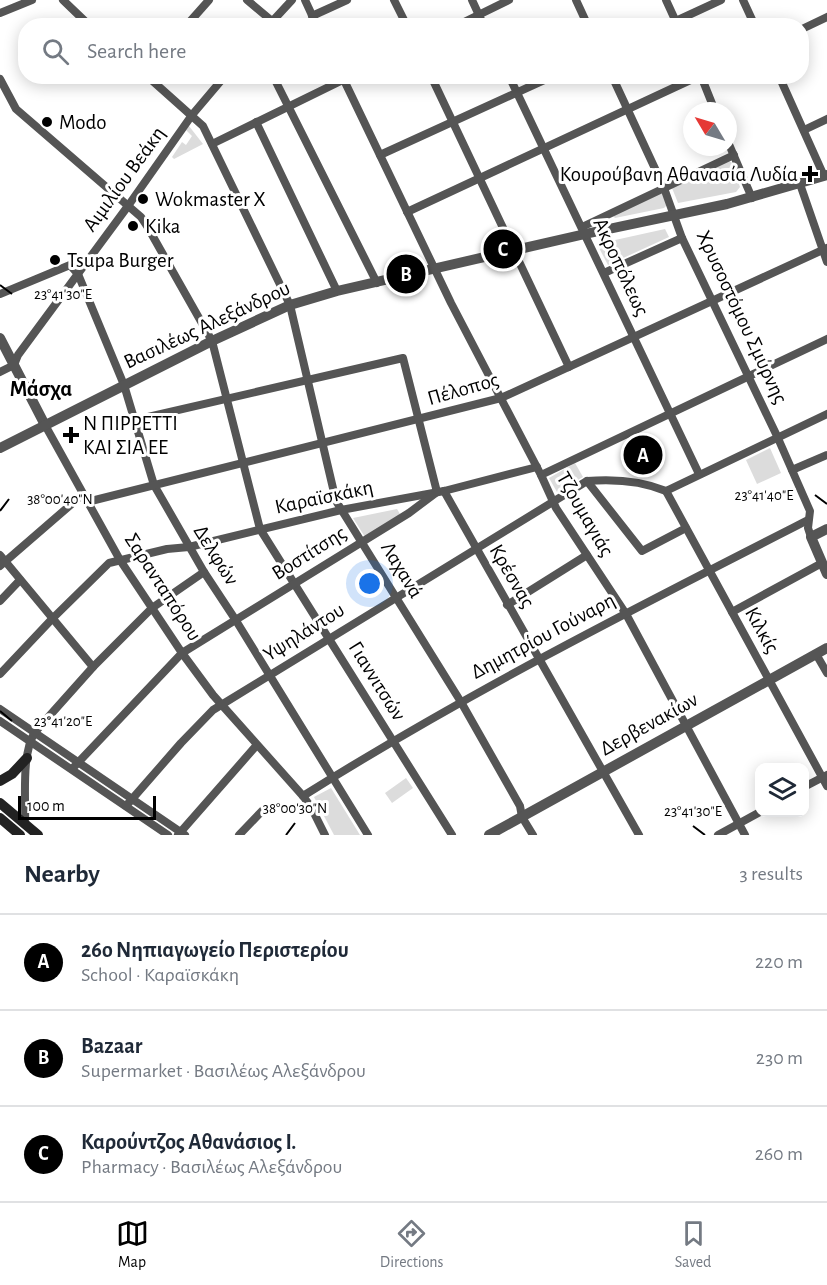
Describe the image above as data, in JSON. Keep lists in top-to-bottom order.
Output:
{
  "streets": {
    "street": [
      "Αιμιλίου Βεάκη",
      "Ακροπόλεως",
      "Χρυσοστόμου Σμύρνης",
      "Βασιλέως Αλεξάνδρου",
      "Πέλοπος",
      "Καραϊσκάκη",
      "Τζουμαγιάς",
      "Βοστίτσης",
      "Δελφών",
      "Λαχανά",
      "Κρέσνας",
      "Σαρανταπόρου",
      "Κιλκίς",
      "Υψηλάντου",
      "Δημητρίου Γούναρη",
      "Γιαννιτσών",
      "Δερβενακίων"
    ]
  },
  "crossings": [
    ["Αιμιλίου Βεάκη", "Δελφών"],
    ["Αιμιλίου Βεάκη", "Λαχανά"],
    ["Αιμιλίου Βεάκη", "Σαρανταπόρου"],
    ["Αιμιλίου Βεάκη", "Γιαννιτσών"],
    ["Ακροπόλεως", "Βασιλέως Αλεξάνδρου"],
    ["Ακροπόλεως", "Πέλοπος"],
    ["Ακροπόλεως", "Καραϊσκάκη"],
    ["Χρυσοστόμου Σμύρνης", "Βασιλέως Αλεξάνδρου"],
    ["Χρυσοστόμου Σμύρνης", "Πέλοπος"],
    ["Χρυσοστόμου Σμύρνης", "Καραϊσκάκη"],
    ["Χρυσοστόμου Σμύρνης", "Δημητρίου Γούναρη"],
    ["Βασιλέως Αλεξάνδρου", "Τζουμαγιάς"],
    ["Βασιλέως Αλεξάνδρου", "Δελφών"],
    ["Βασιλέως Αλεξάνδρου", "Λαχανά"],
    ["Βασιλέως Αλεξάνδρου", "Σαρανταπόρου"],
    ["Βασιλέως Αλεξάνδρου", "Γιαννιτσών"],
    ["Πέλοπος", "Τζουμαγιάς"],
    ["Πέλοπος", "Δελφών"],
    ["Πέλοπος", "Λαχανά"],
    ["Πέλοπος", "Κρέσνας"],
    ["Πέλοπος", "Σαρανταπόρου"],
    ["Πέλοπος", "Γιαννιτσών"],
    ["Καραϊσκάκη", "Τζουμαγιάς"],
    ["Καραϊσκάκη", "Βοστίτσης"],
    ["Καραϊσκάκη", "Δελφών"],
    ["Καραϊσκάκη", "Λαχανά"],
    ["Καραϊσκάκη", "Κρέσνας"],
    ["Καραϊσκάκη", "Σαρανταπόρου"],
    ["Καραϊσκάκη", "Γιαννιτσών"],
    ["Τζουμαγιάς", "Υψηλάντου"],
    ["Τζουμαγιάς", "Δημητρίου Γούναρη"],
    ["Τζουμαγιάς", "Δερβενακίων"],
    ["Βοστίτσης", "Δελφών"],
    ["Βοστίτσης", "Λαχανά"],
    ["Βοστίτσης", "Κρέσνας"],
    ["Βοστίτσης", "Σαρανταπόρου"],
    ["Βοστίτσης", "Γιαννιτσών"],
    ["Δελφών", "Υψηλάντου"],
    ["Δελφών", "Δημητρίου Γούναρη"],
    ["Λαχανά", "Κρέσνας"],
    ["Λαχανά", "Υψηλάντου"],
    ["Λαχανά", "Δημητρίου Γούναρη"],
    ["Λαχανά", "Δερβενακίων"],
    ["Κρέσνας", "Υψηλάντου"],
    ["Κρέσνας", "Δημητρίου Γούναρη"],
    ["Κρέσνας", "Δερβενακίων"],
    ["Σαρανταπόρου", "Υψηλάντου"],
    ["Σαρανταπόρου", "Δημητρίου Γούναρη"],
    ["Κιλκίς", "Δημητρίου Γούναρη"],
    ["Κιλκίς", "Δερβενακίων"],
    ["Υψηλάντου", "Γιαννιτσών"],
    ["Δημητρίου Γούναρη", "Γιαννιτσών"]
  ],
  "districts": ["Μάσχα"],
  "places": {
    "other": [
      "Modo",
      "Wokmaster X",
      "Kika",
      "Tsupa Burger"
    ],
    "health": ["Κουρούβανη Αθανασία Λυδία", "Ν ΠΙΡΡΕΤΤΙ ΚΑΙ ΣΙΑ ΕΕ"]
  },
  "scale_bar": "100 m",
  "north": "top left",
  "page": {
    "search": "Search here",
    "pins": ["C", "B", "A"],
    "scale": "100 m",
    "heading": ["Nearby", "3 results"],
    "list": [
      {
        "mark": "A",
        "name": "26ο Νηπιαγωγείο Περιστερίου",
        "note": "School · Καραϊσκάκη",
        "value": "220 m"
      },
      {
        "mark": "B",
        "name": "Bazaar",
        "note": "Supermarket · Βασιλέως Αλεξάνδρου",
        "value": "230 m"
      },
      {
        "mark": "C",
        "name": "Καρούντζος Αθανάσιος Ι.",
        "note": "Pharmacy · Βασιλέως Αλεξάνδρου",
        "value": "260 m"
      }
    ],
    "nav": ["Map", "Directions", "Saved"]
  },
  "coordinates": [
    "23°41'30\"E",
    "23°41'40\"E",
    "38°00'40\"N",
    "23°41'20\"E",
    "38°00'30\"N"
  ]
}
